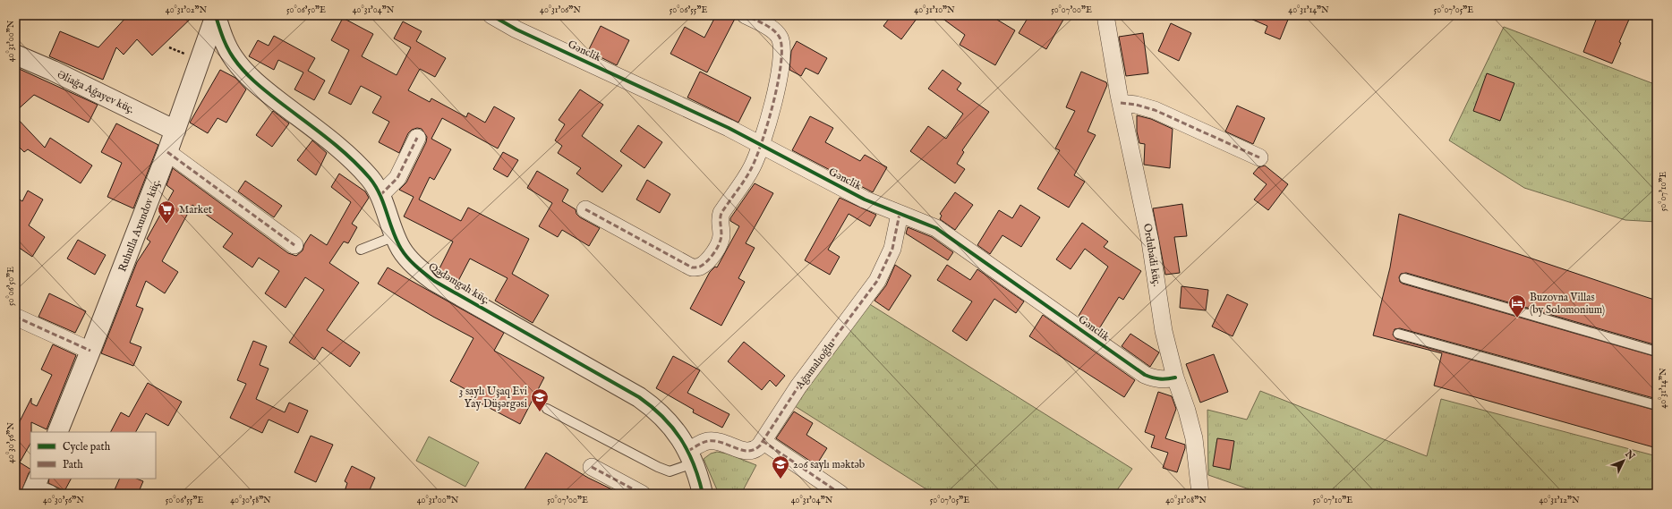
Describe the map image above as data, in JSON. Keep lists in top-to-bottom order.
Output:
{
  "streets": {
    "street": [
      "Gənclik",
      "Əliağa Ağayev küç.",
      "Ruhulla Axundov küç.",
      "Ordubadi küç.",
      "Qədəmgah küç.",
      "Ağamalıoğlu"
    ]
  },
  "crossings": [
    ["Gənclik", "Ordubadi küç."],
    ["Gənclik", "Ağamalıoğlu"],
    ["Əliağa Ağayev küç.", "Ruhulla Axundov küç."],
    ["Ruhulla Axundov küç.", "Qədəmgah küç."],
    ["Qədəmgah küç.", "Ağamalıoğlu"]
  ],
  "places": {
    "supermarket": ["Market"],
    "hotel": ["Buzovna Villas (by Solomonium)"],
    "school or university": ["3 saylı Uşaq Evi Yay Düşərgəsi", "206 saylı məktəb"]
  },
  "legend": ["Cycle path", "Path"],
  "north": "top right",
  "coordinates": [
    "40°31'02\"N",
    "50°06'50\"E",
    "40°31'04\"N",
    "40°31'06\"N",
    "50°06'55\"E",
    "40°31'10\"N",
    "50°07'00\"E",
    "40°31'14\"N",
    "50°07'05\"E",
    "40°31'00\"N",
    "50°07'10\"E",
    "40°30'56\"N",
    "40°30'58\"N",
    "40°31'08\"N",
    "40°31'12\"N"
  ]
}
